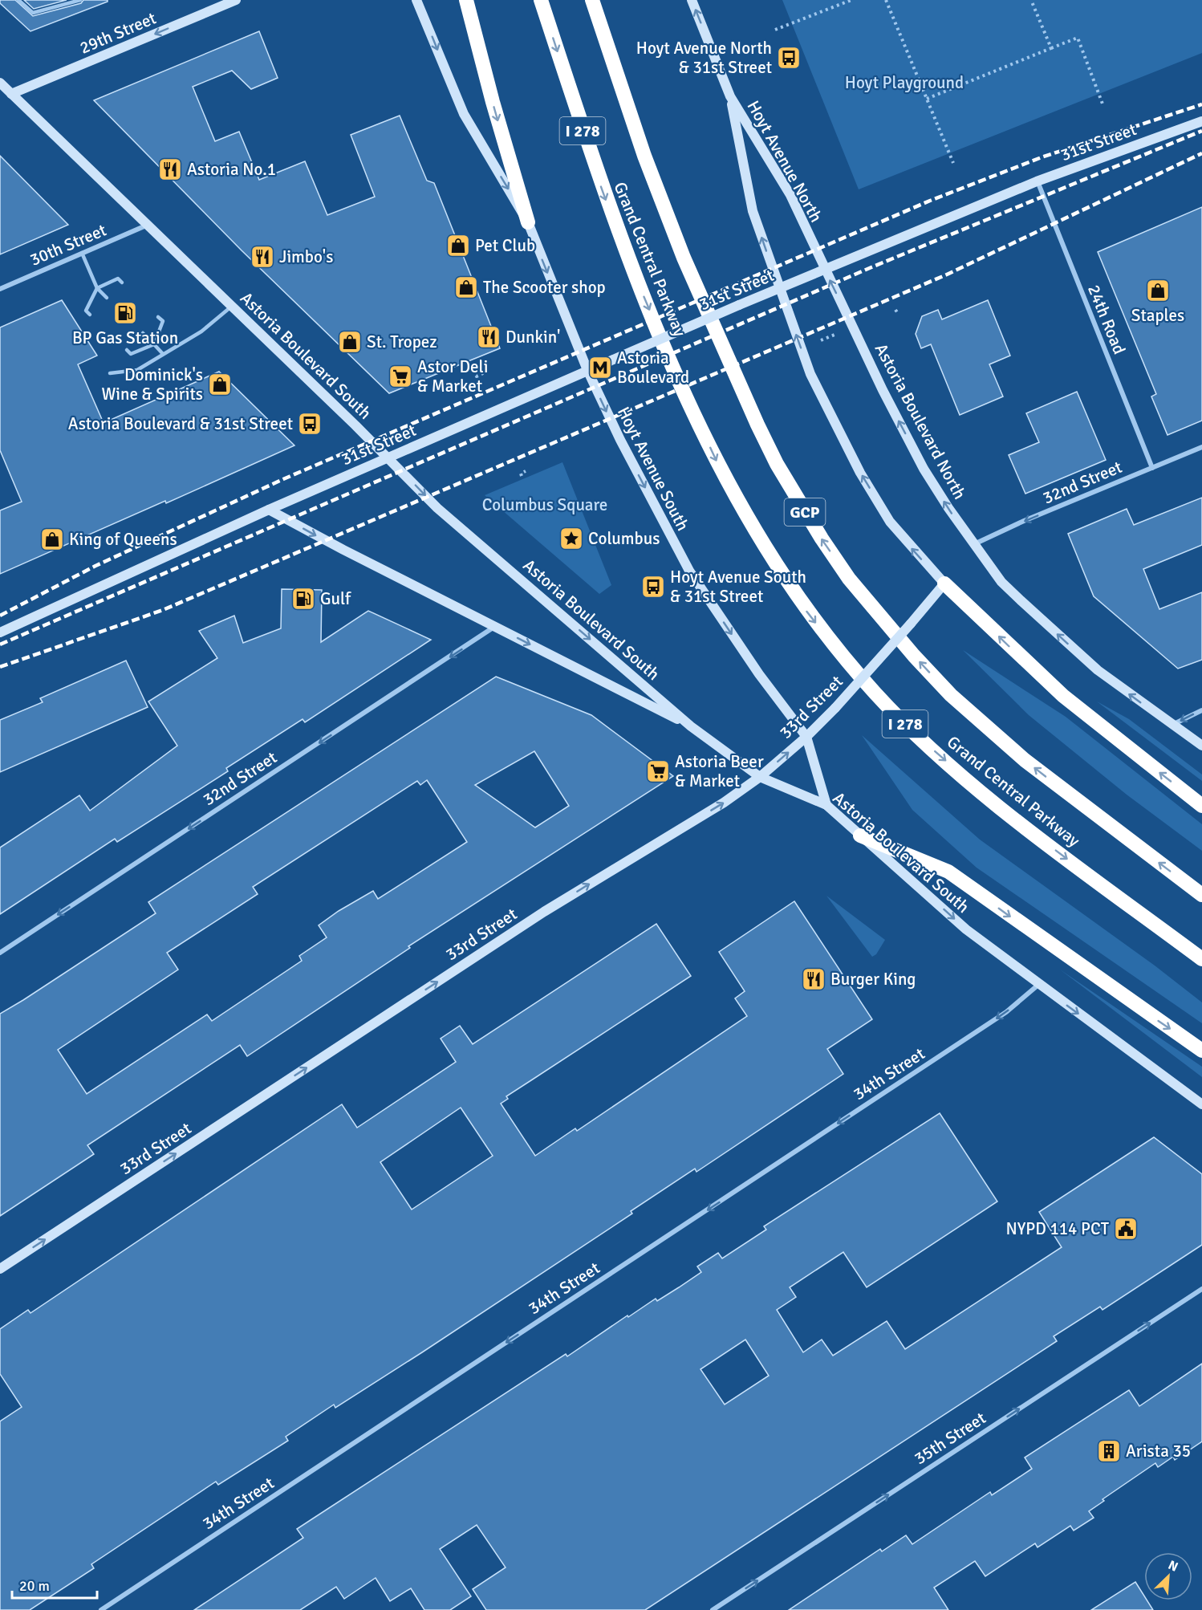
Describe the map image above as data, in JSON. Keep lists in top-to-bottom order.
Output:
{
  "streets": {
    "highway": ["I 278", "Grand Central Parkway", "GCP"],
    "main road": [
      "29th Street",
      "31st Street",
      "Hoyt Avenue North",
      "Astoria Boulevard South",
      "Astoria Boulevard North",
      "Hoyt Avenue South",
      "33rd Street"
    ],
    "street": [
      "30th Street",
      "24th Road",
      "32nd Street",
      "34th Street",
      "35th Street"
    ]
  },
  "crossings": [
    ["29th Street", "Astoria Boulevard South"],
    ["31st Street", "Hoyt Avenue North"],
    ["31st Street", "24th Road"],
    ["31st Street", "Astoria Boulevard South"],
    ["31st Street", "Astoria Boulevard North"],
    ["31st Street", "Hoyt Avenue South"],
    ["Hoyt Avenue North", "Astoria Boulevard North"],
    ["30th Street", "Astoria Boulevard South"],
    ["24th Road", "32nd Street"],
    ["Astoria Boulevard South", "Hoyt Avenue South"],
    ["Astoria Boulevard South", "33rd Street"],
    ["Astoria Boulevard South", "34th Street"],
    ["Astoria Boulevard North", "32nd Street"],
    ["Hoyt Avenue South", "33rd Street"]
  ],
  "one_way": [
    "29th Street",
    "Hoyt Avenue South",
    "32nd Street",
    "33rd Street",
    "34th Street",
    "35th Street"
  ],
  "parks": ["Hoyt Playground", "Columbus Square"],
  "places": {
    "bus stop": ["Hoyt Avenue North & 31st Street", "Astoria Boulevard & 31st Street", "Hoyt Avenue South & 31st Street"],
    "restaurant": [
      "Astoria No.1",
      "Jimbo's",
      "Dunkin'",
      "Burger King"
    ],
    "shop": [
      "Pet Club",
      "The Scooter shop",
      "Staples",
      "St. Tropez",
      "Dominick's Wine & Spirits",
      "King of Queens"
    ],
    "fuel station": ["BP Gas Station", "Gulf"],
    "metro station": ["Astoria Boulevard"],
    "supermarket": ["Astor Deli & Market", "Astoria Beer & Market"],
    "place": ["Columbus"],
    "public building": ["NYPD 114 PCT"],
    "building": ["Arista 35"]
  },
  "scale_bar": "20 m",
  "north": "top right"
}
